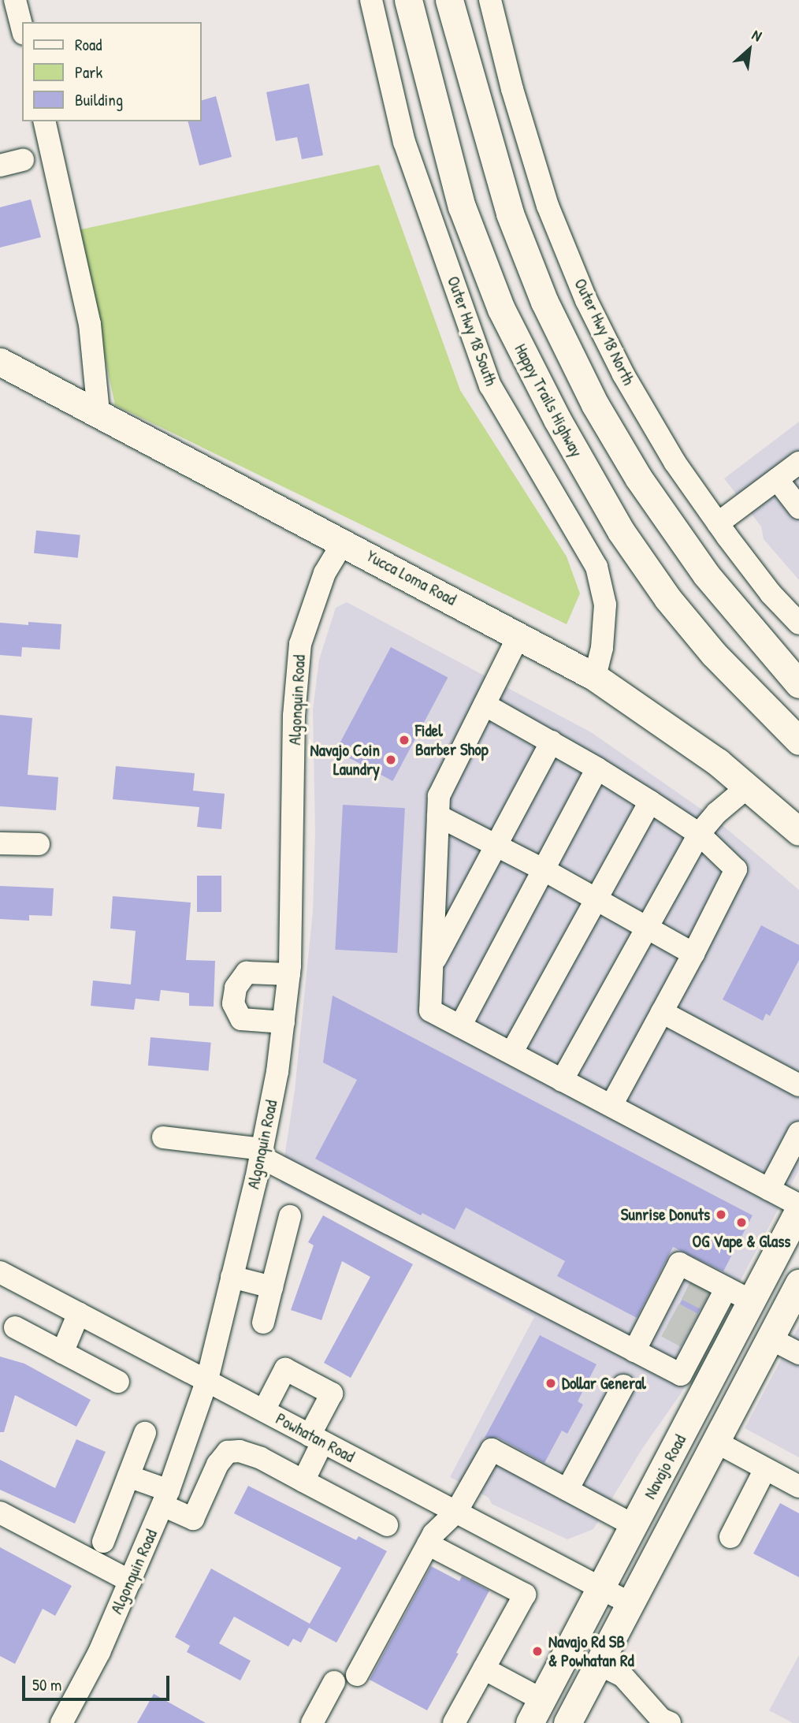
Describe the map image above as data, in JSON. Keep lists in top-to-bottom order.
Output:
{
  "streets": {
    "main road": ["Happy Trails Highway", "Yucca Loma Road", "Navajo Road"],
    "street": [
      "Outer Hwy 18 South",
      "Outer Hwy 18 North",
      "Algonquin Road",
      "Powhatan Road"
    ]
  },
  "crossings": [
    ["Outer Hwy 18 South", "Yucca Loma Road"],
    ["Yucca Loma Road", "Algonquin Road"],
    ["Algonquin Road", "Powhatan Road"],
    ["Powhatan Road", "Navajo Road"]
  ],
  "places": [
    "Fidel Barber Shop",
    "Navajo Coin Laundry",
    "Sunrise Donuts",
    "OG Vape & Glass",
    "Dollar General",
    "Navajo Rd SB & Powhatan Rd"
  ],
  "legend": ["Road", "Park", "Building"],
  "scale_bar": "50 m",
  "north": "top right"
}
